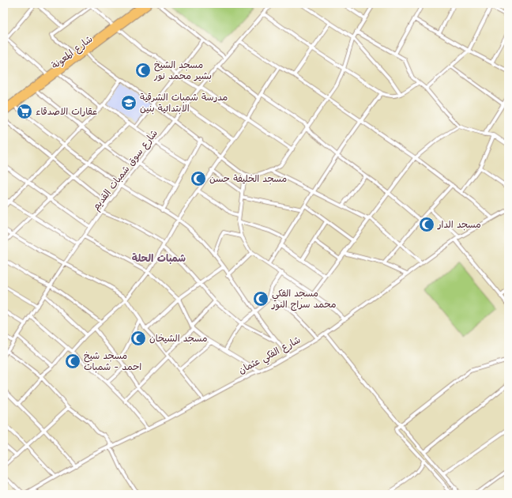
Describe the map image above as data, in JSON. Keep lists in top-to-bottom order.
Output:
{
  "streets": {
    "highway": ["شارع المعونة"],
    "street": ["شارع سوق شمبات القديم", "شارع الفكي عثمان"]
  },
  "districts": ["شمبات الحلة"],
  "places": {
    "mosque": [
      "مسجد الشيخ بشير محمد نور",
      "مسجد الخليفة حسن",
      "مسجد الدار",
      "مسجد الفكي محمد سراج النور",
      "مسجد الشيخان",
      "مسجد شيخ احمد - شمبات"
    ],
    "school or university": ["مدرسة شمبات الشرقية الابتدائية بنين"],
    "supermarket": ["عقارات الاصدقاء"]
  }
}
